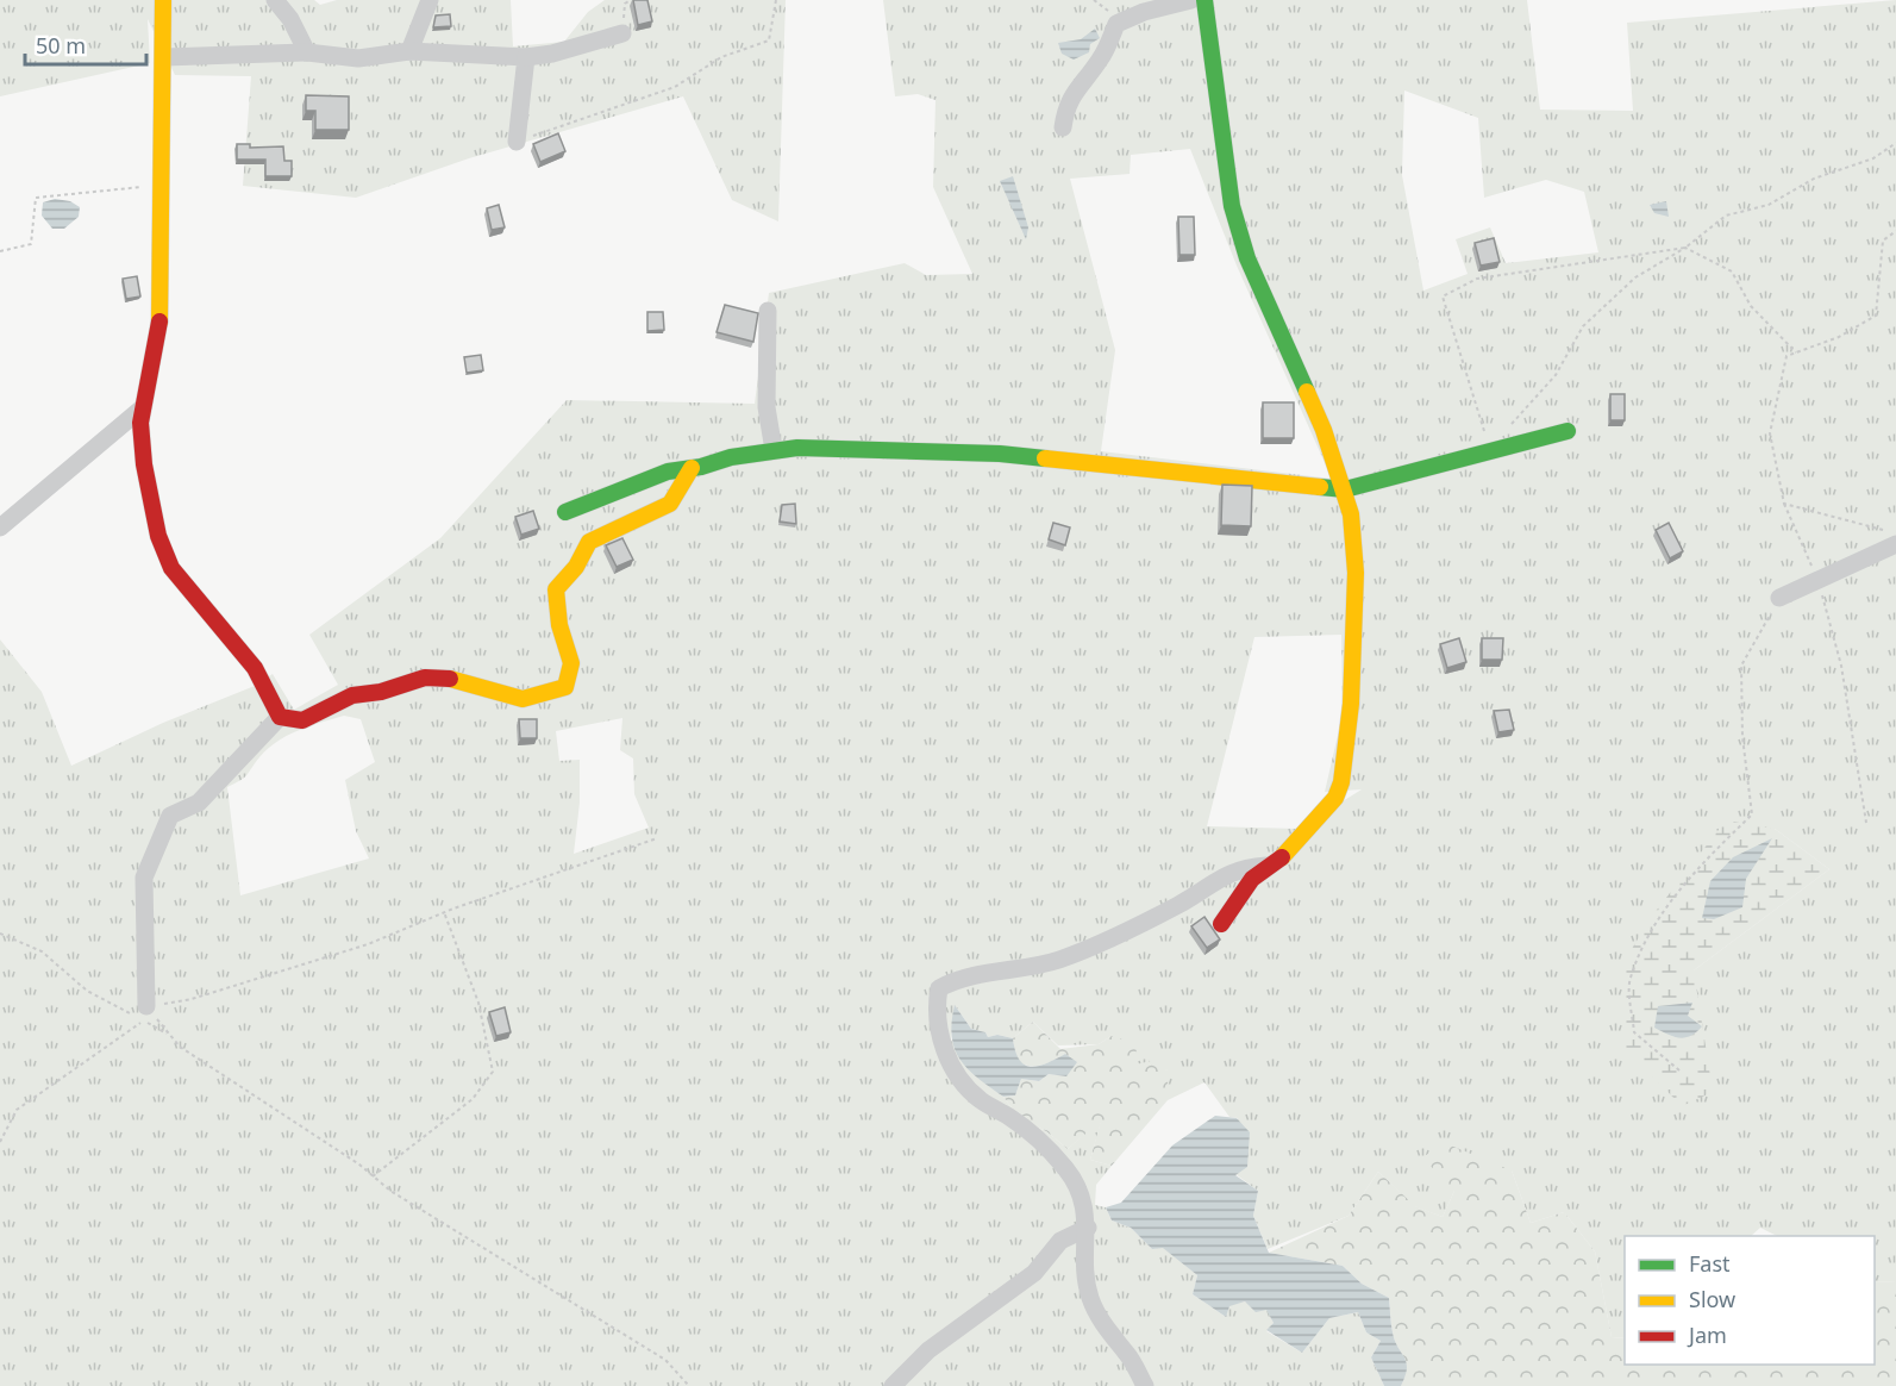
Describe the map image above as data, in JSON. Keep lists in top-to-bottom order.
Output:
{
  "legend": ["Fast", "Slow", "Jam"],
  "scale_bar": "50 m"
}
